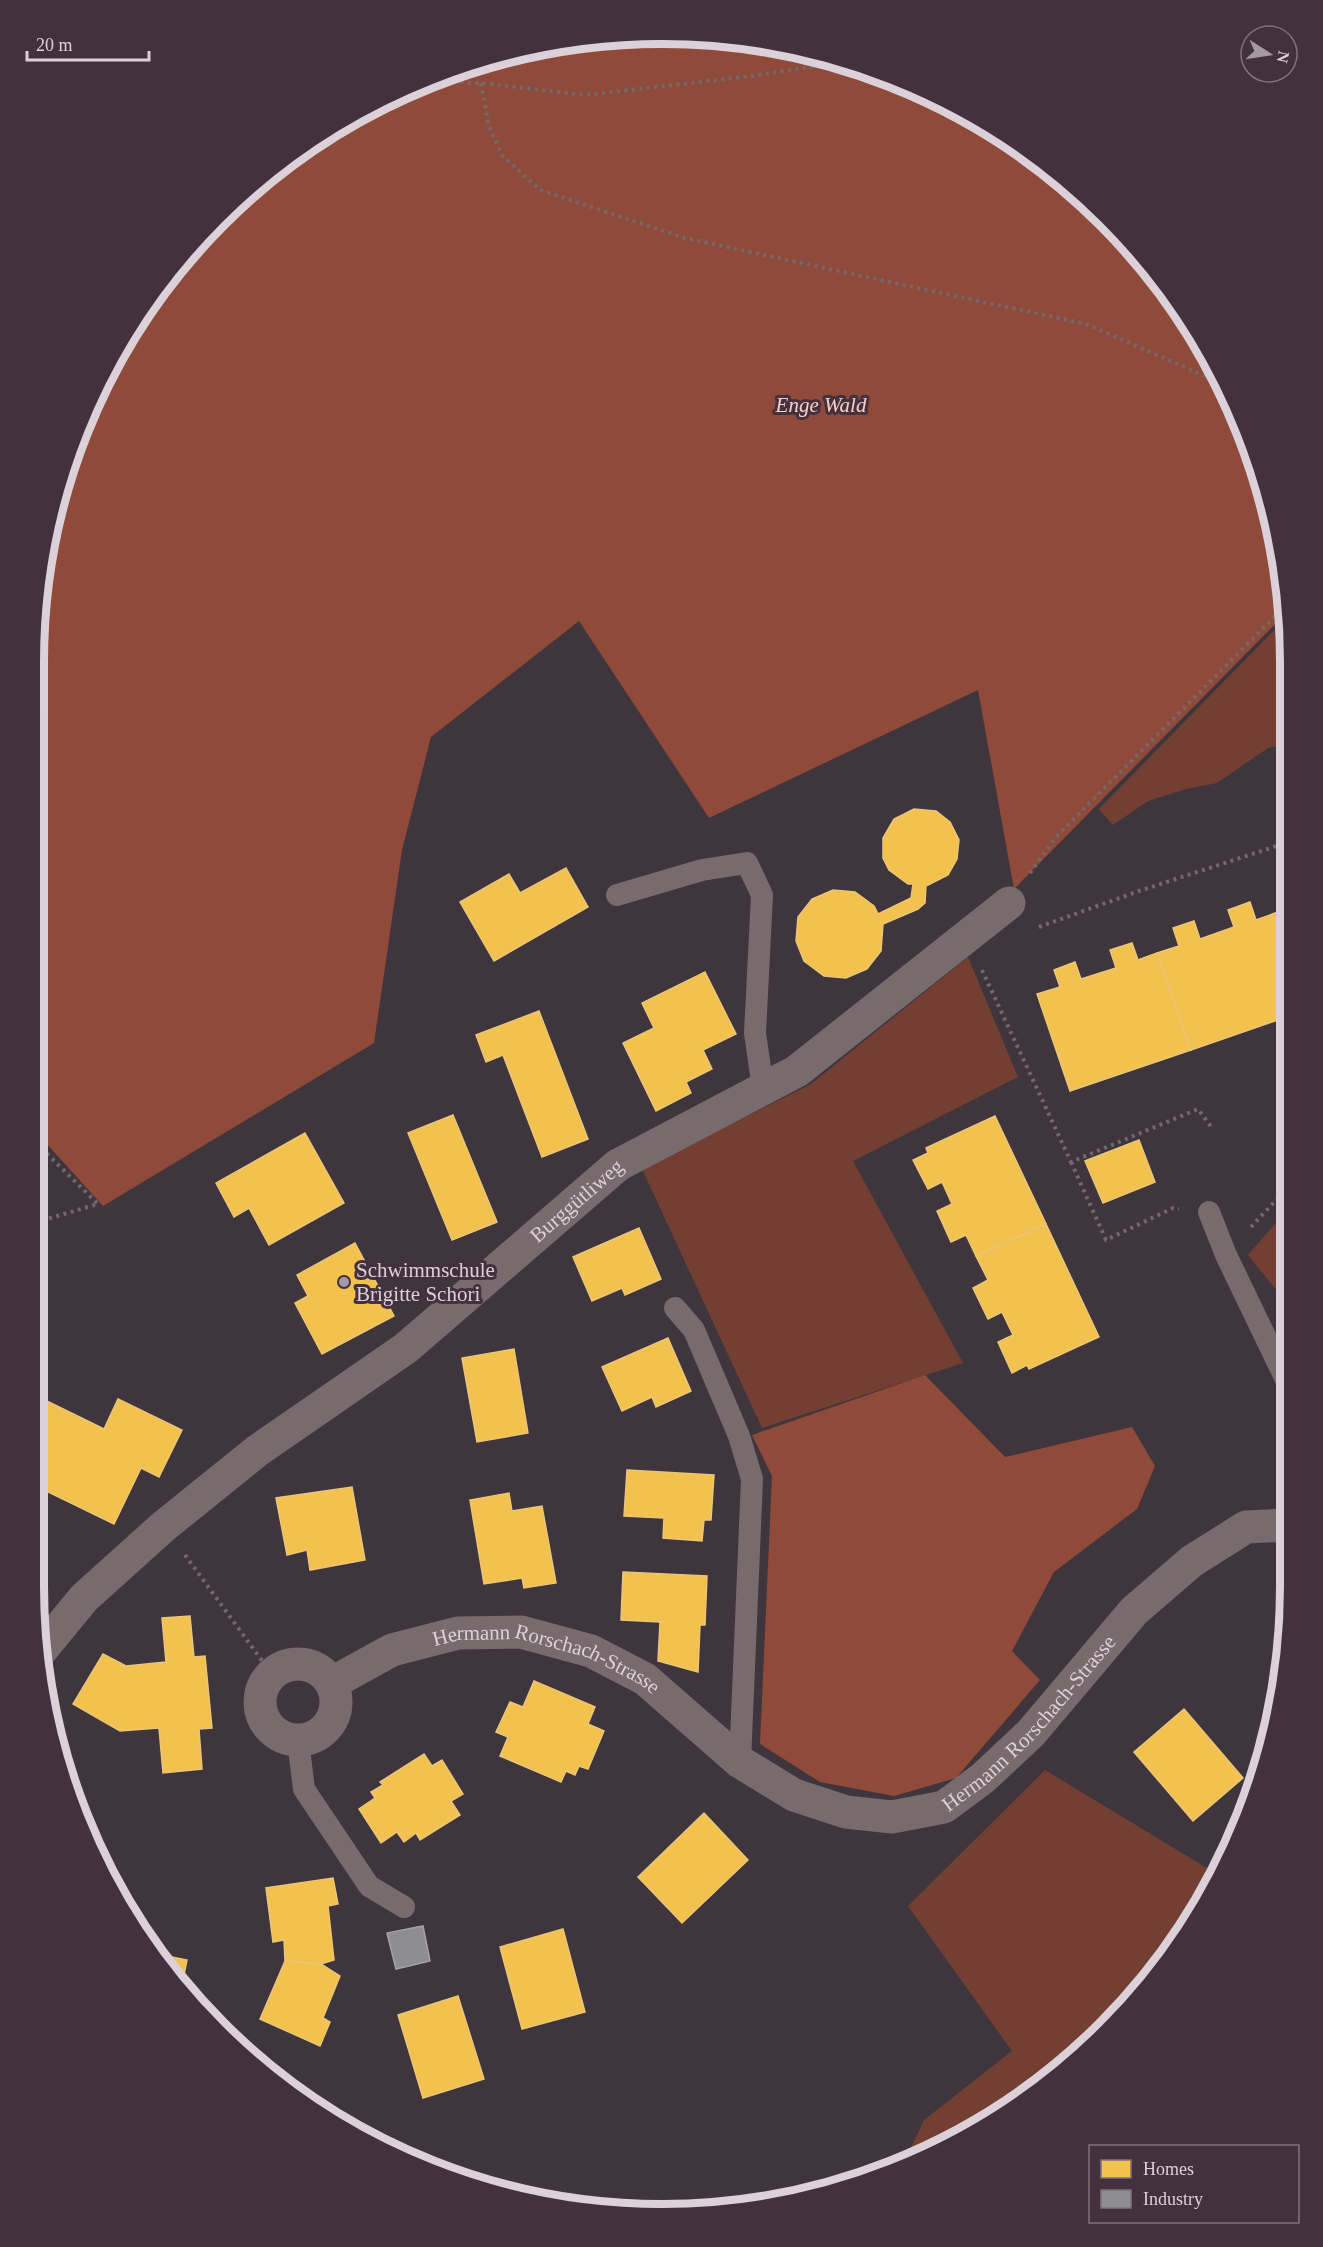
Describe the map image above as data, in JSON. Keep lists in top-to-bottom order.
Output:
{
  "streets": {
    "street": ["Burggütliweg", "Hermann Rorschach-Strasse"]
  },
  "parks": ["Enge Wald"],
  "places": ["Schwimmschule Brigitte Schori"],
  "legend": ["Homes", "Industry"],
  "scale_bar": "20 m",
  "north": "right"
}
